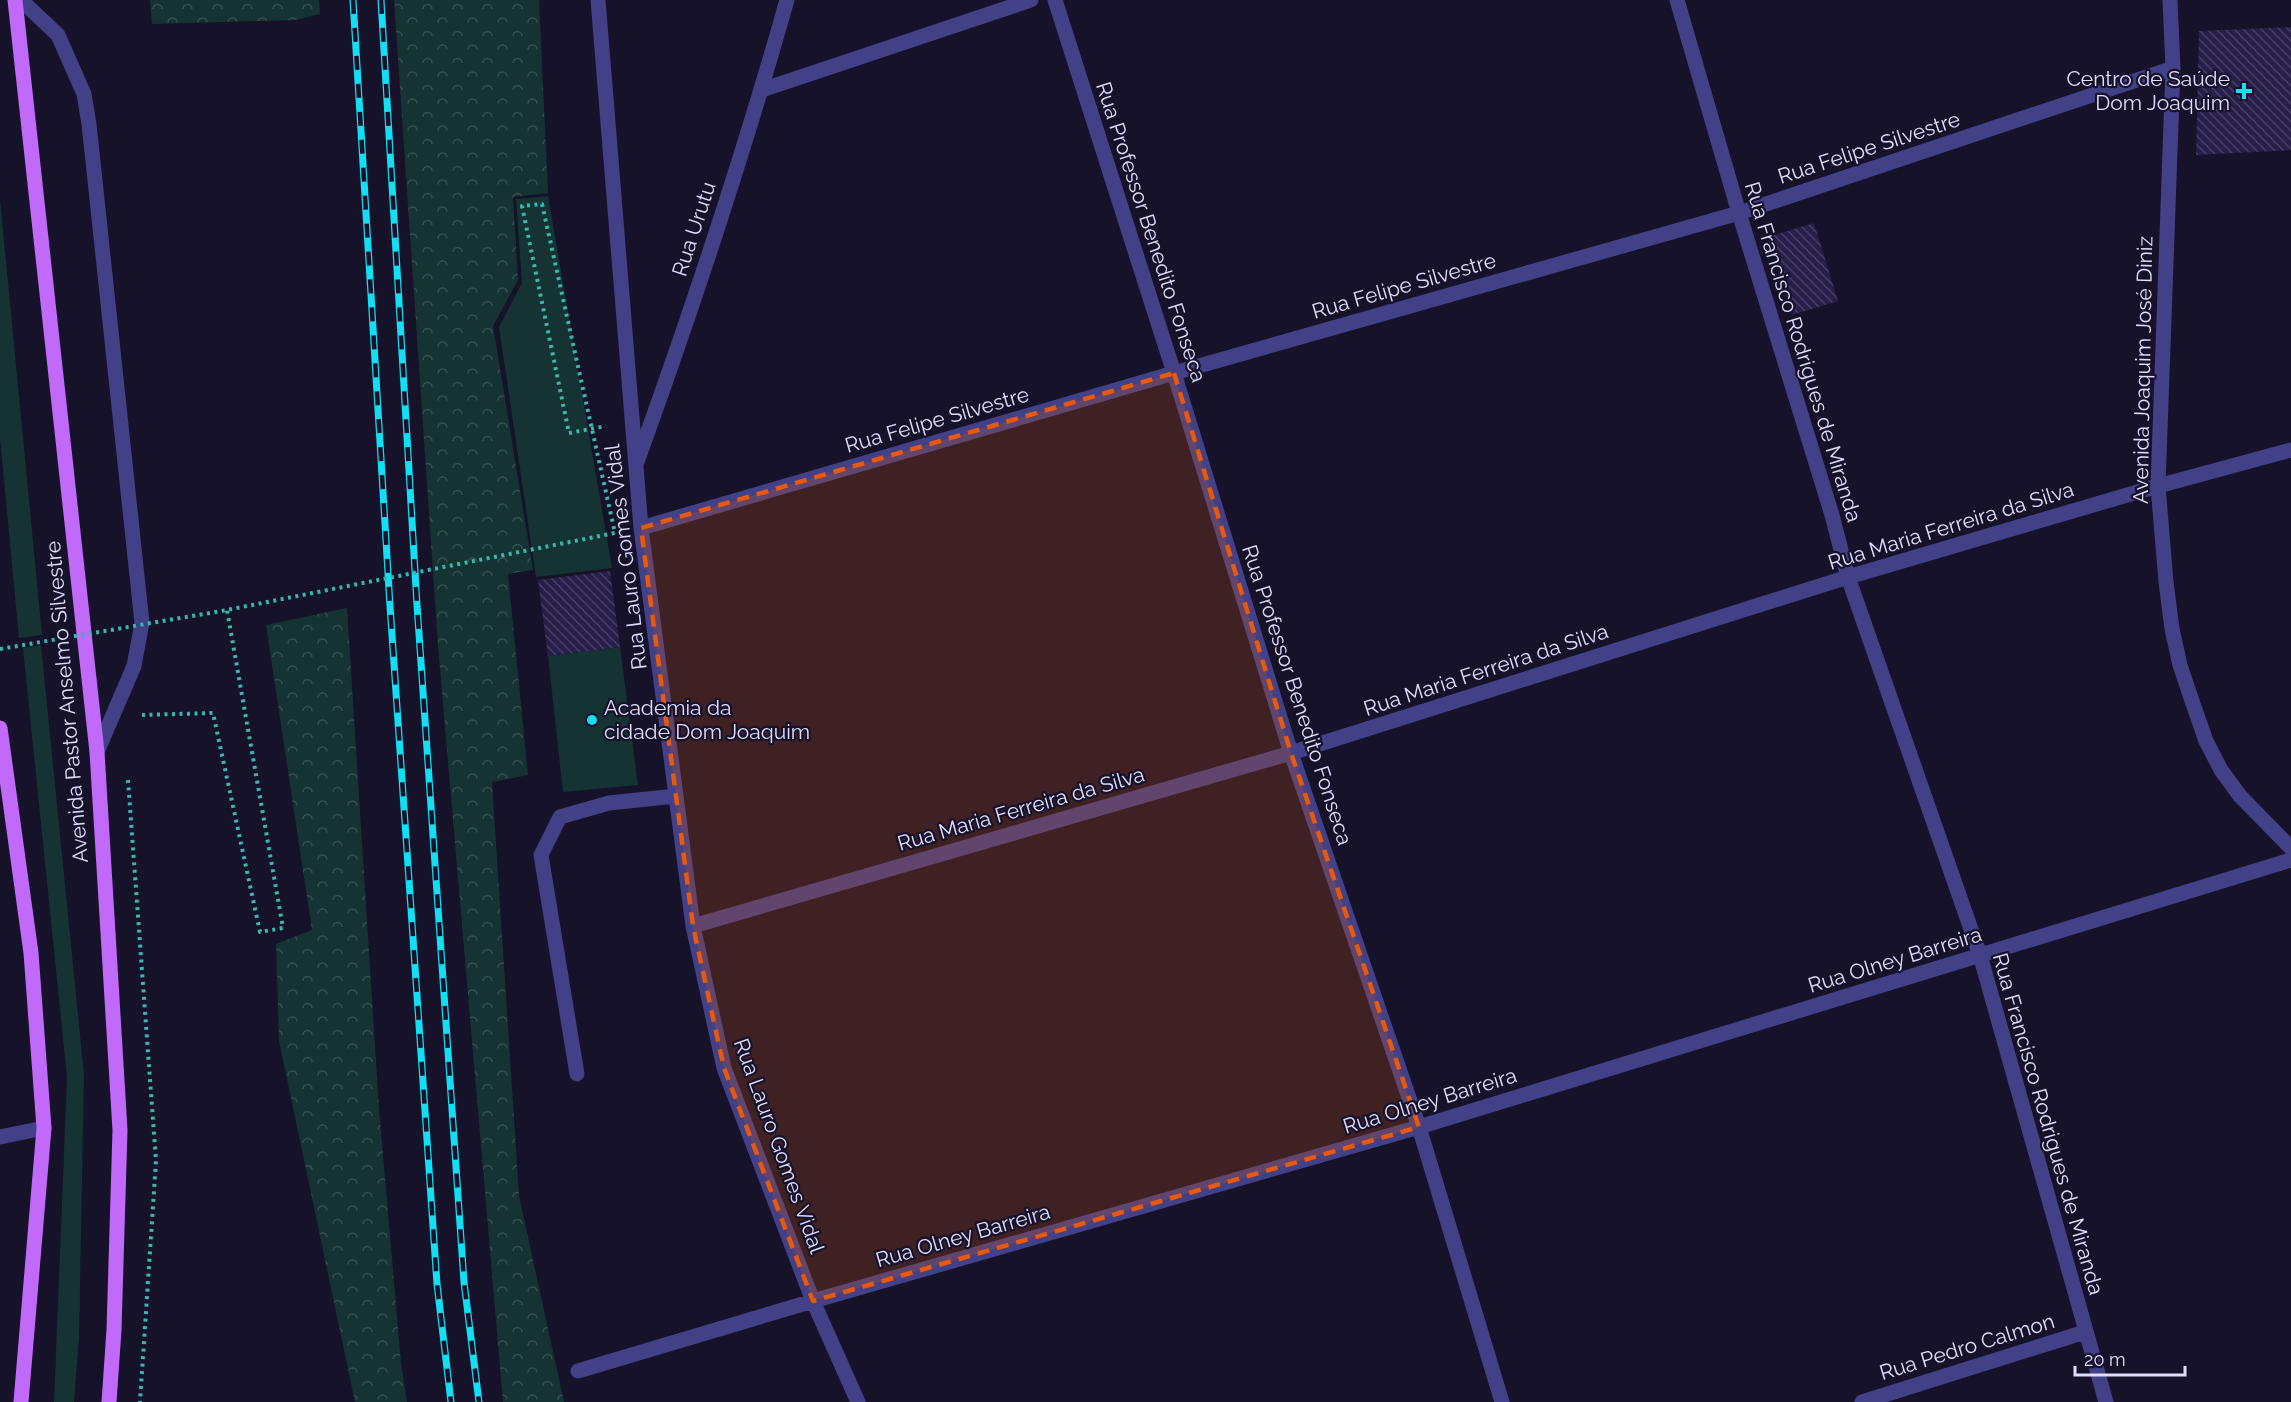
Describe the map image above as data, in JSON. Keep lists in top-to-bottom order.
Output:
{
  "streets": {
    "main road": ["Avenida Pastor Anselmo Silvestre"],
    "street": [
      "Rua Felipe Silvestre",
      "Rua Urutu",
      "Rua Professor Benedito Fonseca",
      "Rua Francisco Rodrigues de Miranda",
      "Avenida Joaquim José Diniz",
      "Rua Maria Ferreira da Silva",
      "Rua Lauro Gomes Vidal",
      "Rua Olney Barreira",
      "Rua Pedro Calmon"
    ]
  },
  "crossings": [
    ["Rua Felipe Silvestre", "Rua Professor Benedito Fonseca"],
    ["Rua Felipe Silvestre", "Rua Francisco Rodrigues de Miranda"],
    ["Rua Felipe Silvestre", "Avenida Joaquim José Diniz"],
    ["Rua Felipe Silvestre", "Rua Lauro Gomes Vidal"],
    ["Rua Urutu", "Rua Lauro Gomes Vidal"],
    ["Rua Professor Benedito Fonseca", "Rua Maria Ferreira da Silva"],
    ["Rua Professor Benedito Fonseca", "Rua Olney Barreira"],
    ["Rua Francisco Rodrigues de Miranda", "Rua Maria Ferreira da Silva"],
    ["Rua Francisco Rodrigues de Miranda", "Rua Olney Barreira"],
    ["Rua Francisco Rodrigues de Miranda", "Rua Pedro Calmon"],
    ["Avenida Joaquim José Diniz", "Rua Maria Ferreira da Silva"],
    ["Rua Maria Ferreira da Silva", "Rua Lauro Gomes Vidal"],
    ["Rua Lauro Gomes Vidal", "Rua Olney Barreira"]
  ],
  "places": {
    "health": ["Centro de Saúde Dom Joaquim"],
    "other": ["Academia da cidade Dom Joaquim"]
  },
  "scale_bar": "20 m"
}
